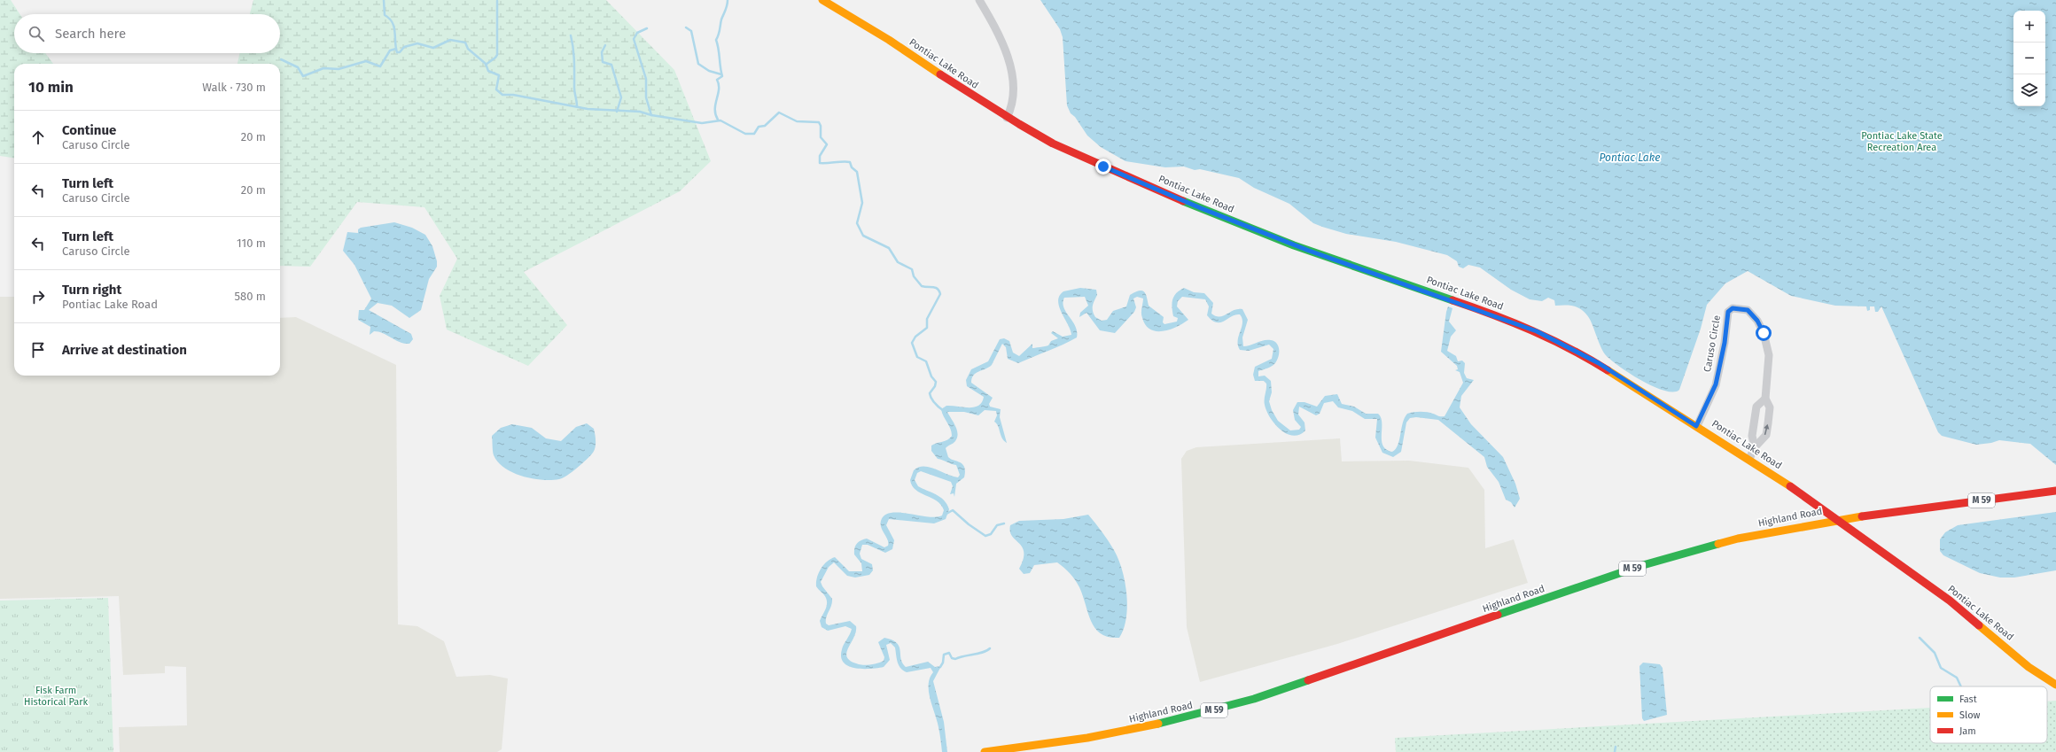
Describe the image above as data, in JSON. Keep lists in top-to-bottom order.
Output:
{
  "streets": {
    "main road": ["Pontiac Lake Road", "M 59", "Highland Road"],
    "street": ["Caruso Circle"]
  },
  "crossings": [
    ["Pontiac Lake Road", "Caruso Circle"],
    ["Pontiac Lake Road", "Highland Road"]
  ],
  "water": ["Pontiac Lake"],
  "parks": ["Pontiac Lake State Recreation Area", "Fisk Farm Historical Park"],
  "legend": ["Fast", "Slow", "Jam"],
  "page": {
    "map_buttons": ["+", "−"],
    "search": "Search here",
    "heading": ["10 min", "Walk · 730 m"],
    "list": [
      ["Continue", "Caruso Circle", "20 m"],
      ["Turn left", "Caruso Circle", "20 m"],
      ["Turn left", "Caruso Circle", "110 m"],
      ["Turn right", "Pontiac Lake Road", "580 m"],
      "Arrive at destination"
    ]
  }
}
